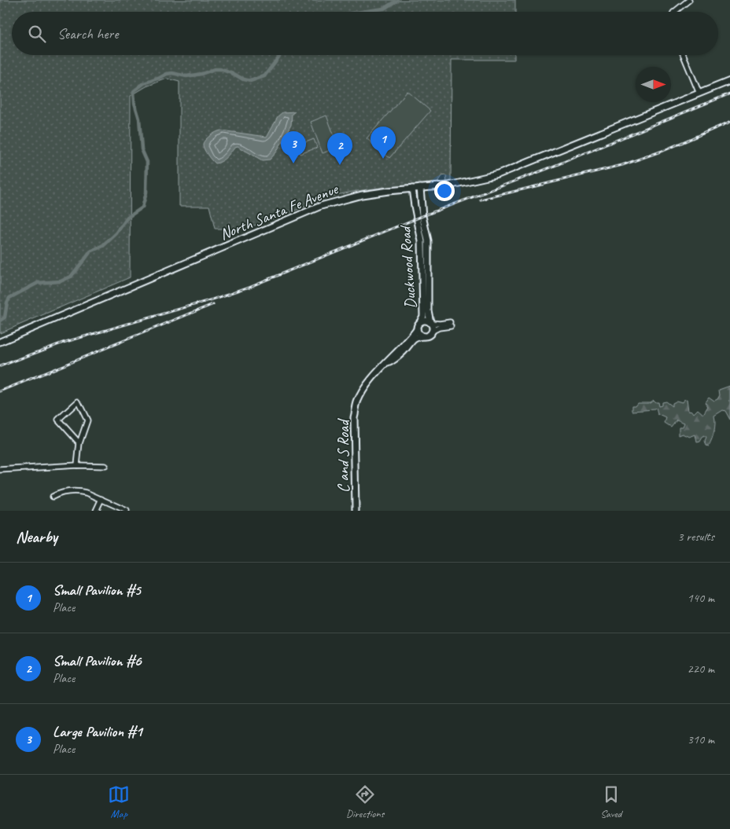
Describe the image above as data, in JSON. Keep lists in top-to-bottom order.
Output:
{
  "streets": {
    "main road": ["North Santa Fe Avenue", "Duckwood Road", "C and S Road"]
  },
  "crossings": [
    ["North Santa Fe Avenue", "Duckwood Road"],
    ["Duckwood Road", "C and S Road"]
  ],
  "north": "right",
  "page": {
    "search": "Search here",
    "pins": ["1", "3", "2"],
    "heading": ["Nearby", "3 results"],
    "list": [
      {
        "mark": "1",
        "name": "Small Pavilion #5",
        "note": "Place",
        "value": "140 m"
      },
      {
        "mark": "2",
        "name": "Small Pavilion #6",
        "note": "Place",
        "value": "220 m"
      },
      {
        "mark": "3",
        "name": "Large Pavilion #1",
        "note": "Place",
        "value": "310 m"
      }
    ],
    "nav": ["Map", "Directions", "Saved"]
  }
}
